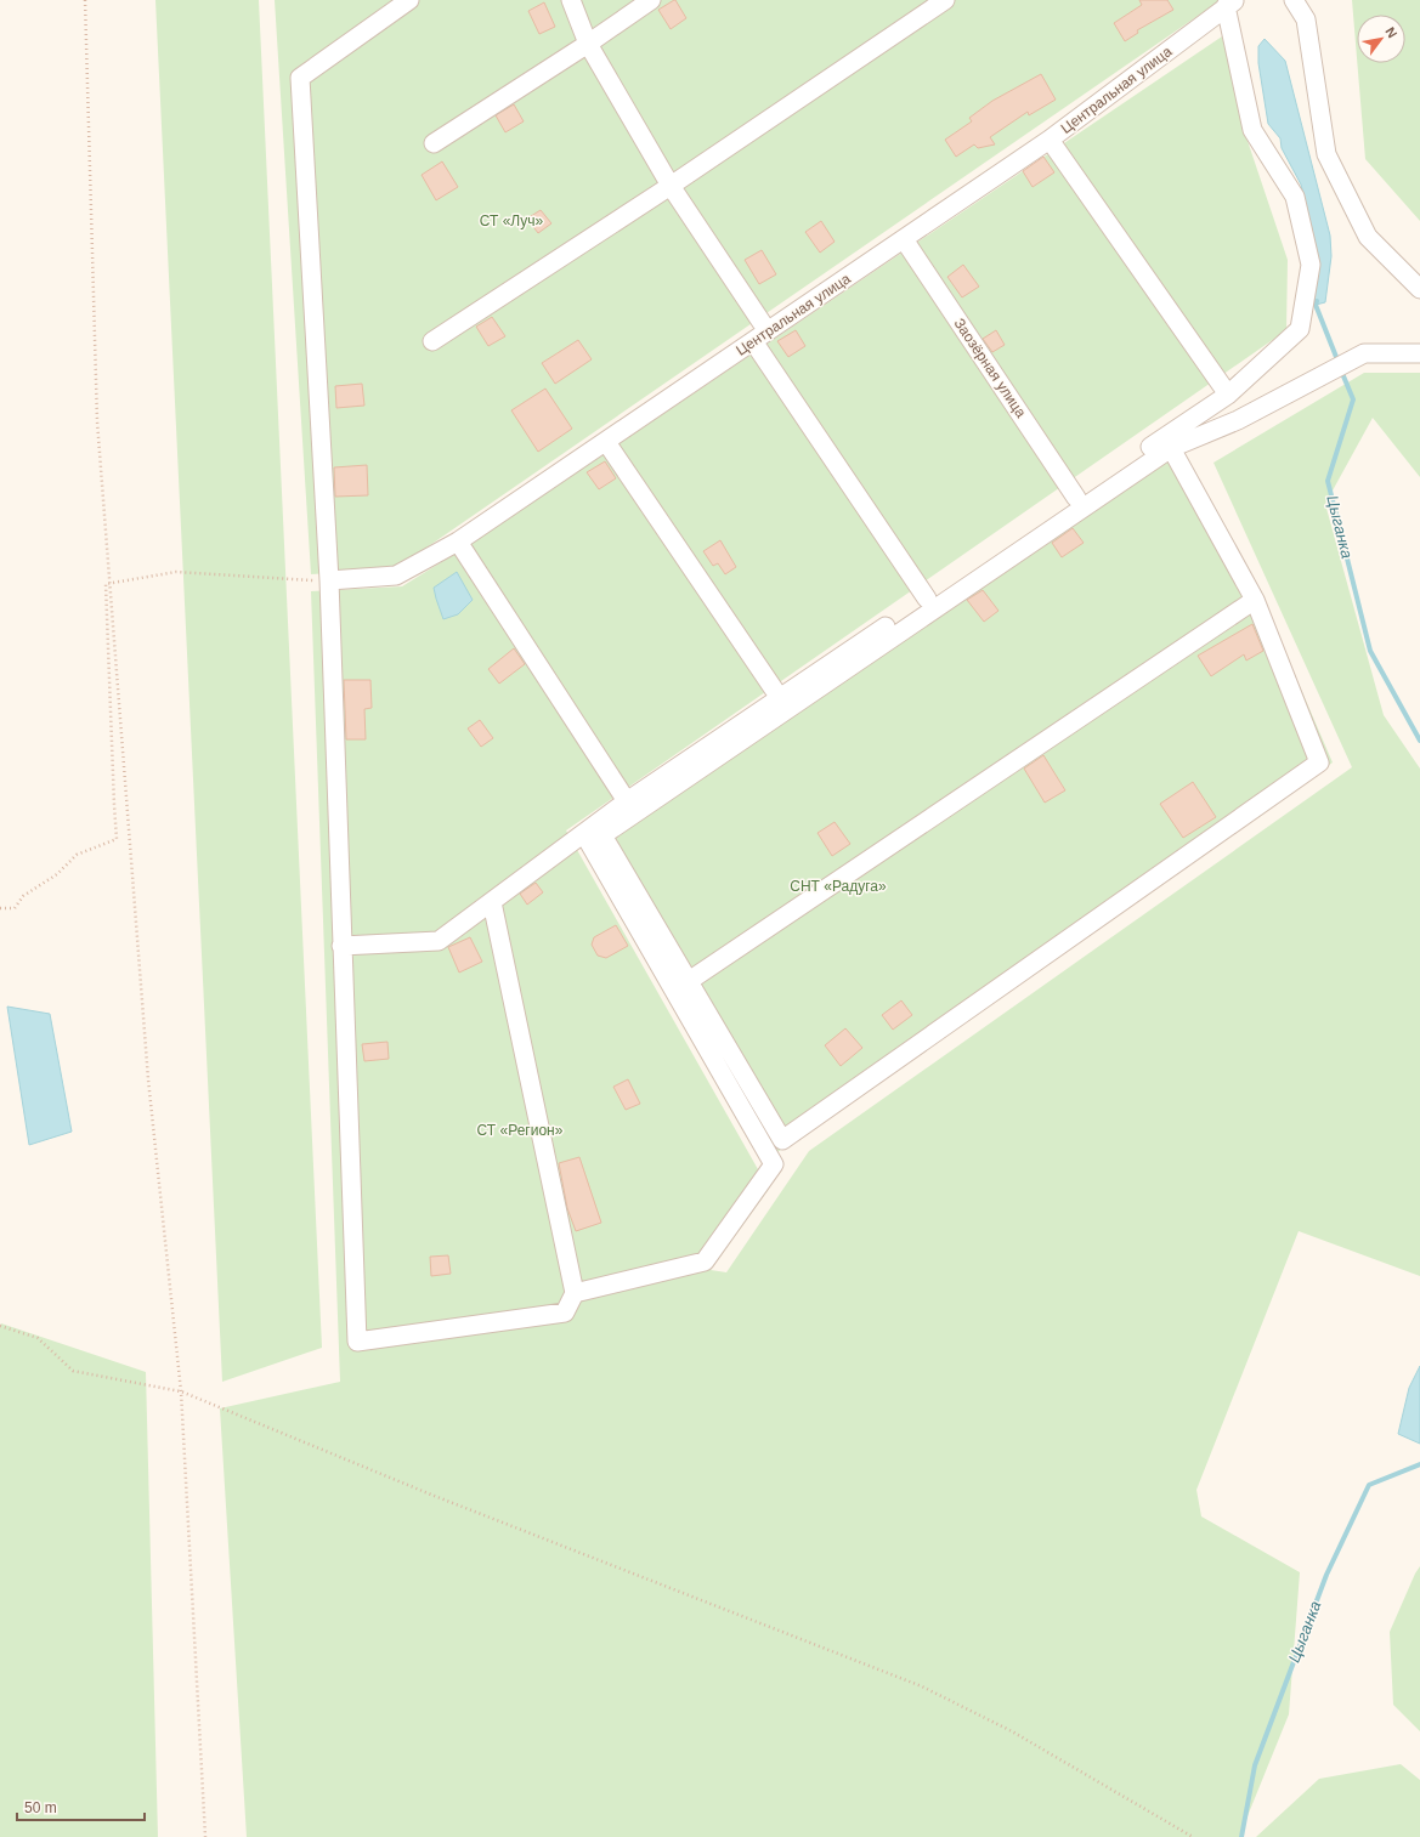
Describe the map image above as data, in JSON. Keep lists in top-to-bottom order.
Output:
{
  "streets": {
    "street": ["Центральная улица", "Заозёрная улица"]
  },
  "crossings": [
    ["Центральная улица", "Заозёрная улица"]
  ],
  "water": ["Цыганка"],
  "parks": ["СТ «Луч»", "СНТ «Радуга»", "СТ «Регион»"],
  "scale_bar": "50 m",
  "north": "top right"
}
